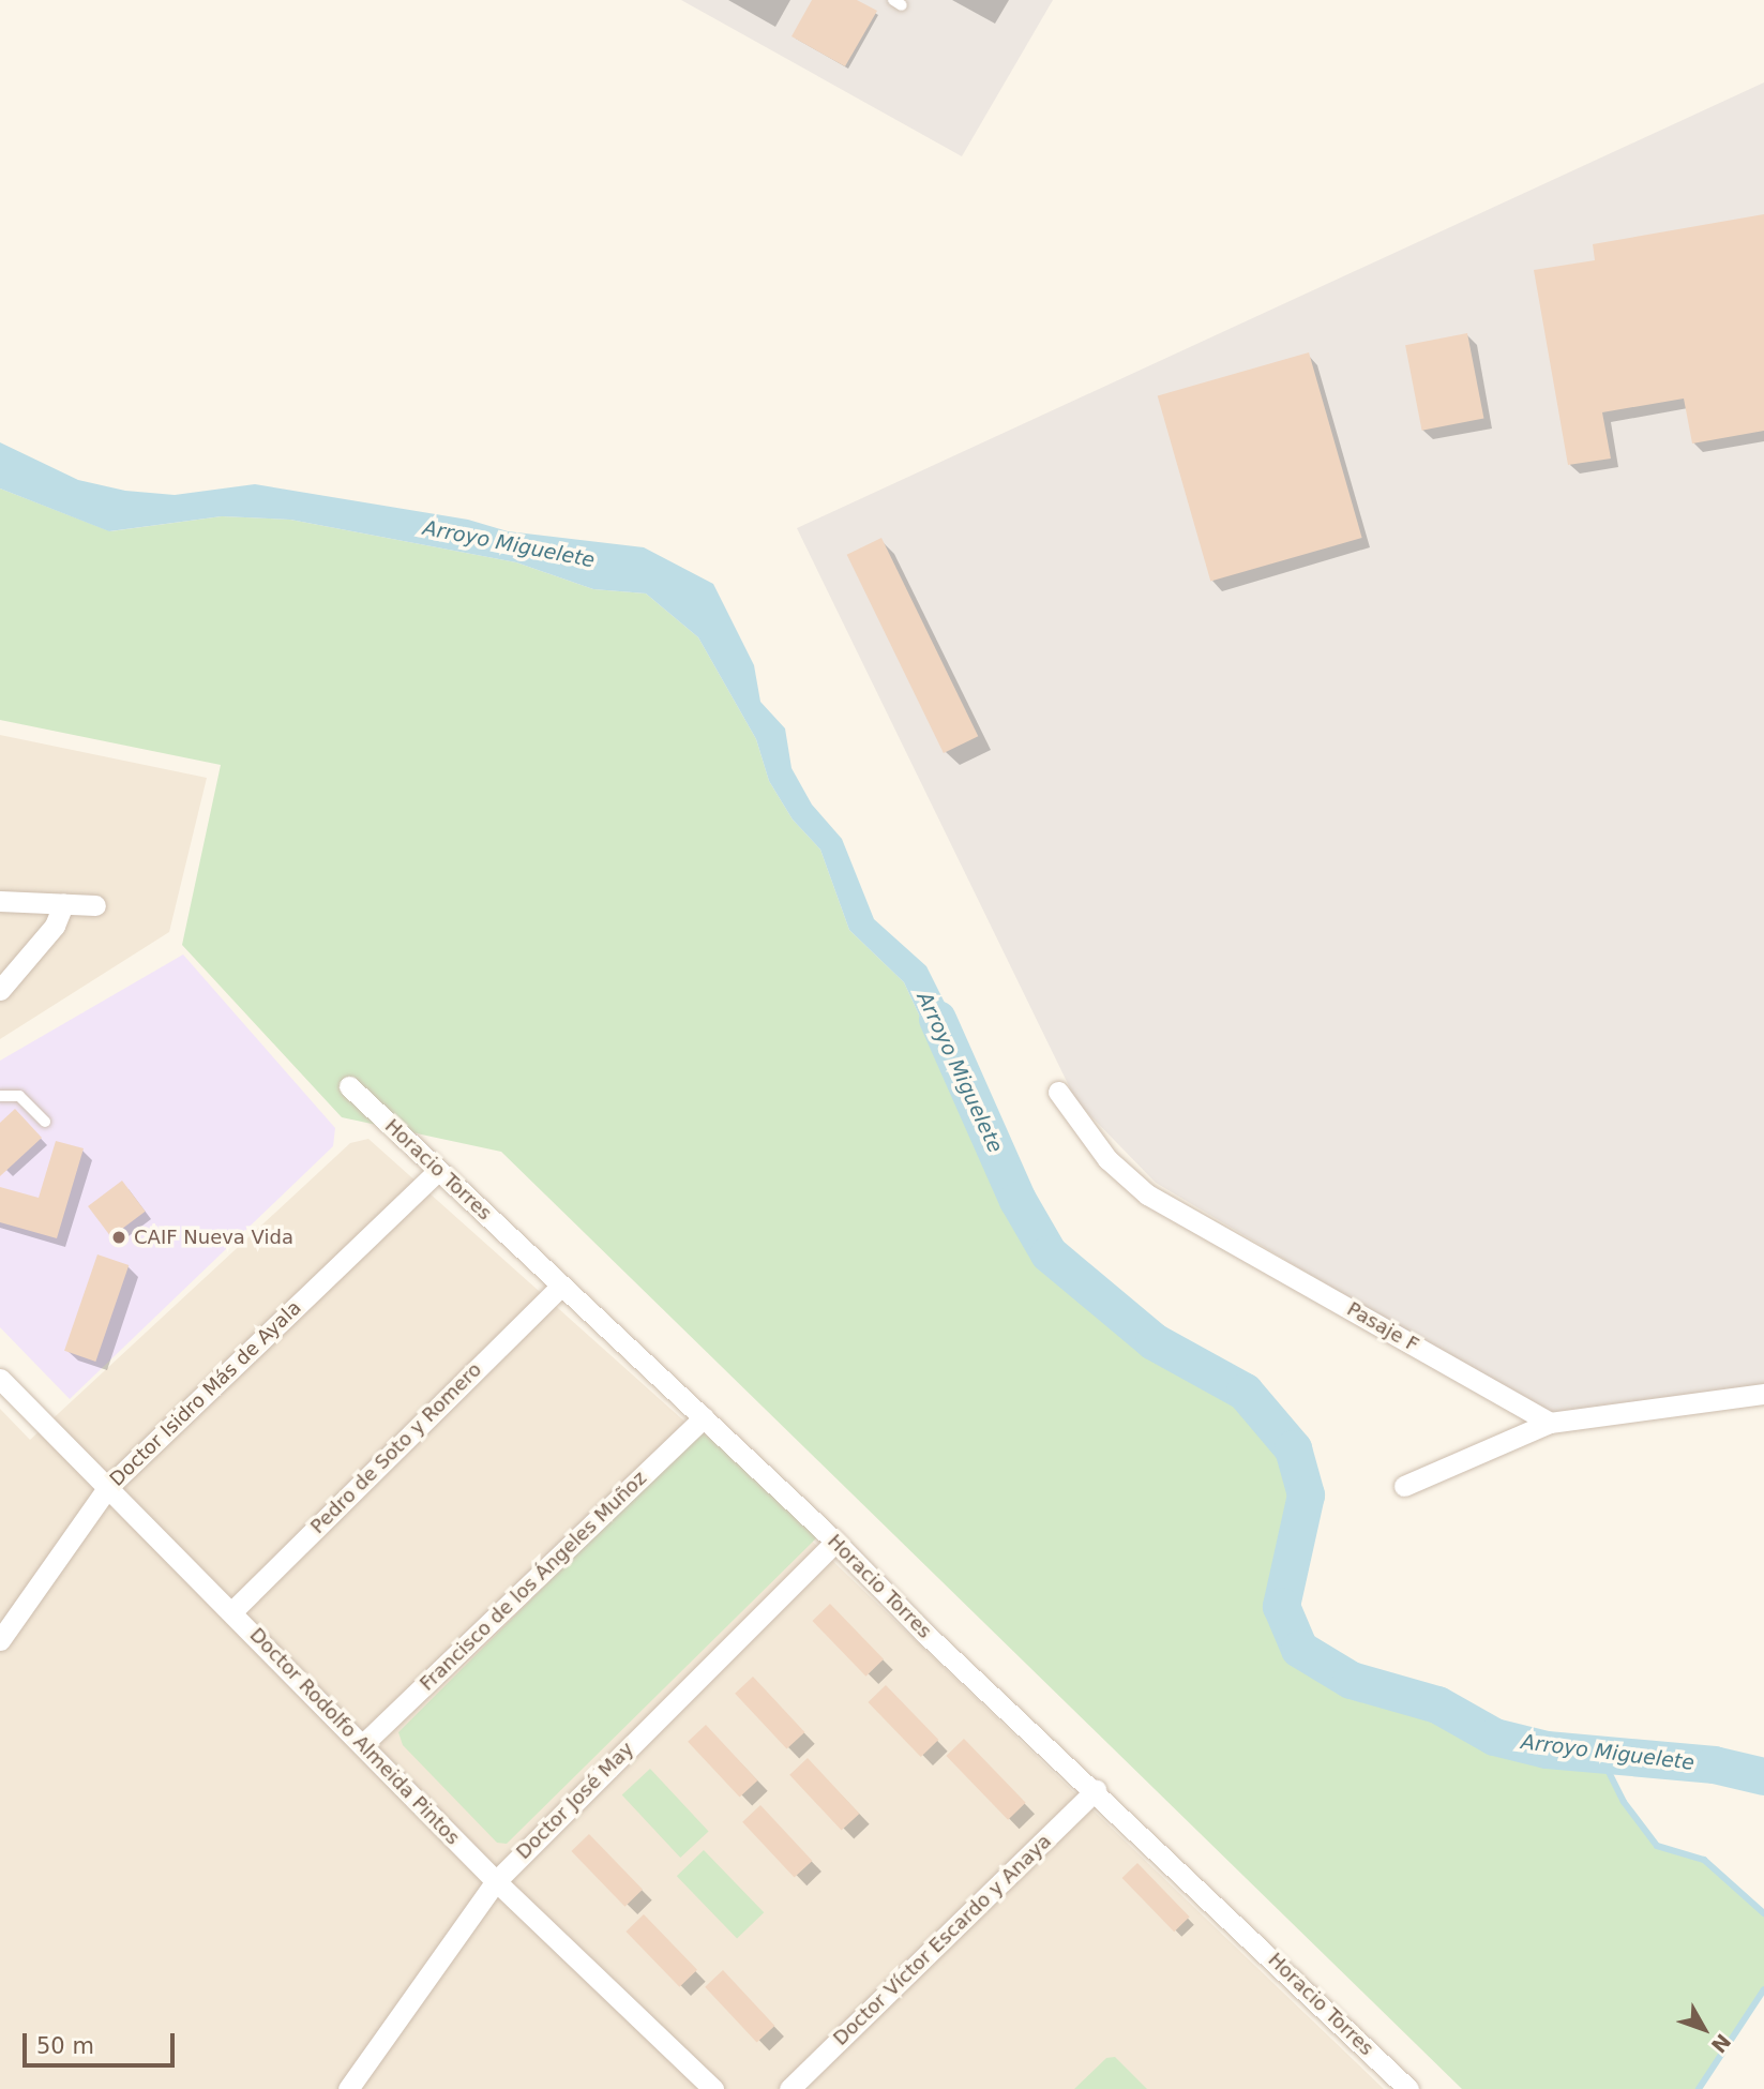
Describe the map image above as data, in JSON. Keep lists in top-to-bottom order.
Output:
{
  "streets": {
    "street": [
      "Horacio Torres",
      "Pasaje F",
      "Doctor Isidro Más de Ayala",
      "Pedro de Soto y Romero",
      "Francisco de los Ángeles Muñoz",
      "Doctor Rodolfo Almeida Pintos",
      "Doctor José May",
      "Doctor Víctor Escardo y Anaya"
    ]
  },
  "crossings": [
    ["Horacio Torres", "Doctor Isidro Más de Ayala"],
    ["Horacio Torres", "Pedro de Soto y Romero"],
    ["Horacio Torres", "Francisco de los Ángeles Muñoz"],
    ["Horacio Torres", "Doctor José May"],
    ["Horacio Torres", "Doctor Víctor Escardo y Anaya"],
    ["Doctor Isidro Más de Ayala", "Doctor Rodolfo Almeida Pintos"],
    ["Pedro de Soto y Romero", "Doctor Rodolfo Almeida Pintos"],
    ["Francisco de los Ángeles Muñoz", "Doctor Rodolfo Almeida Pintos"],
    ["Doctor Rodolfo Almeida Pintos", "Doctor José May"]
  ],
  "water": ["Arroyo Miguelete"],
  "places": ["CAIF Nueva Vida"],
  "scale_bar": "50 m",
  "north": "bottom right"
}
